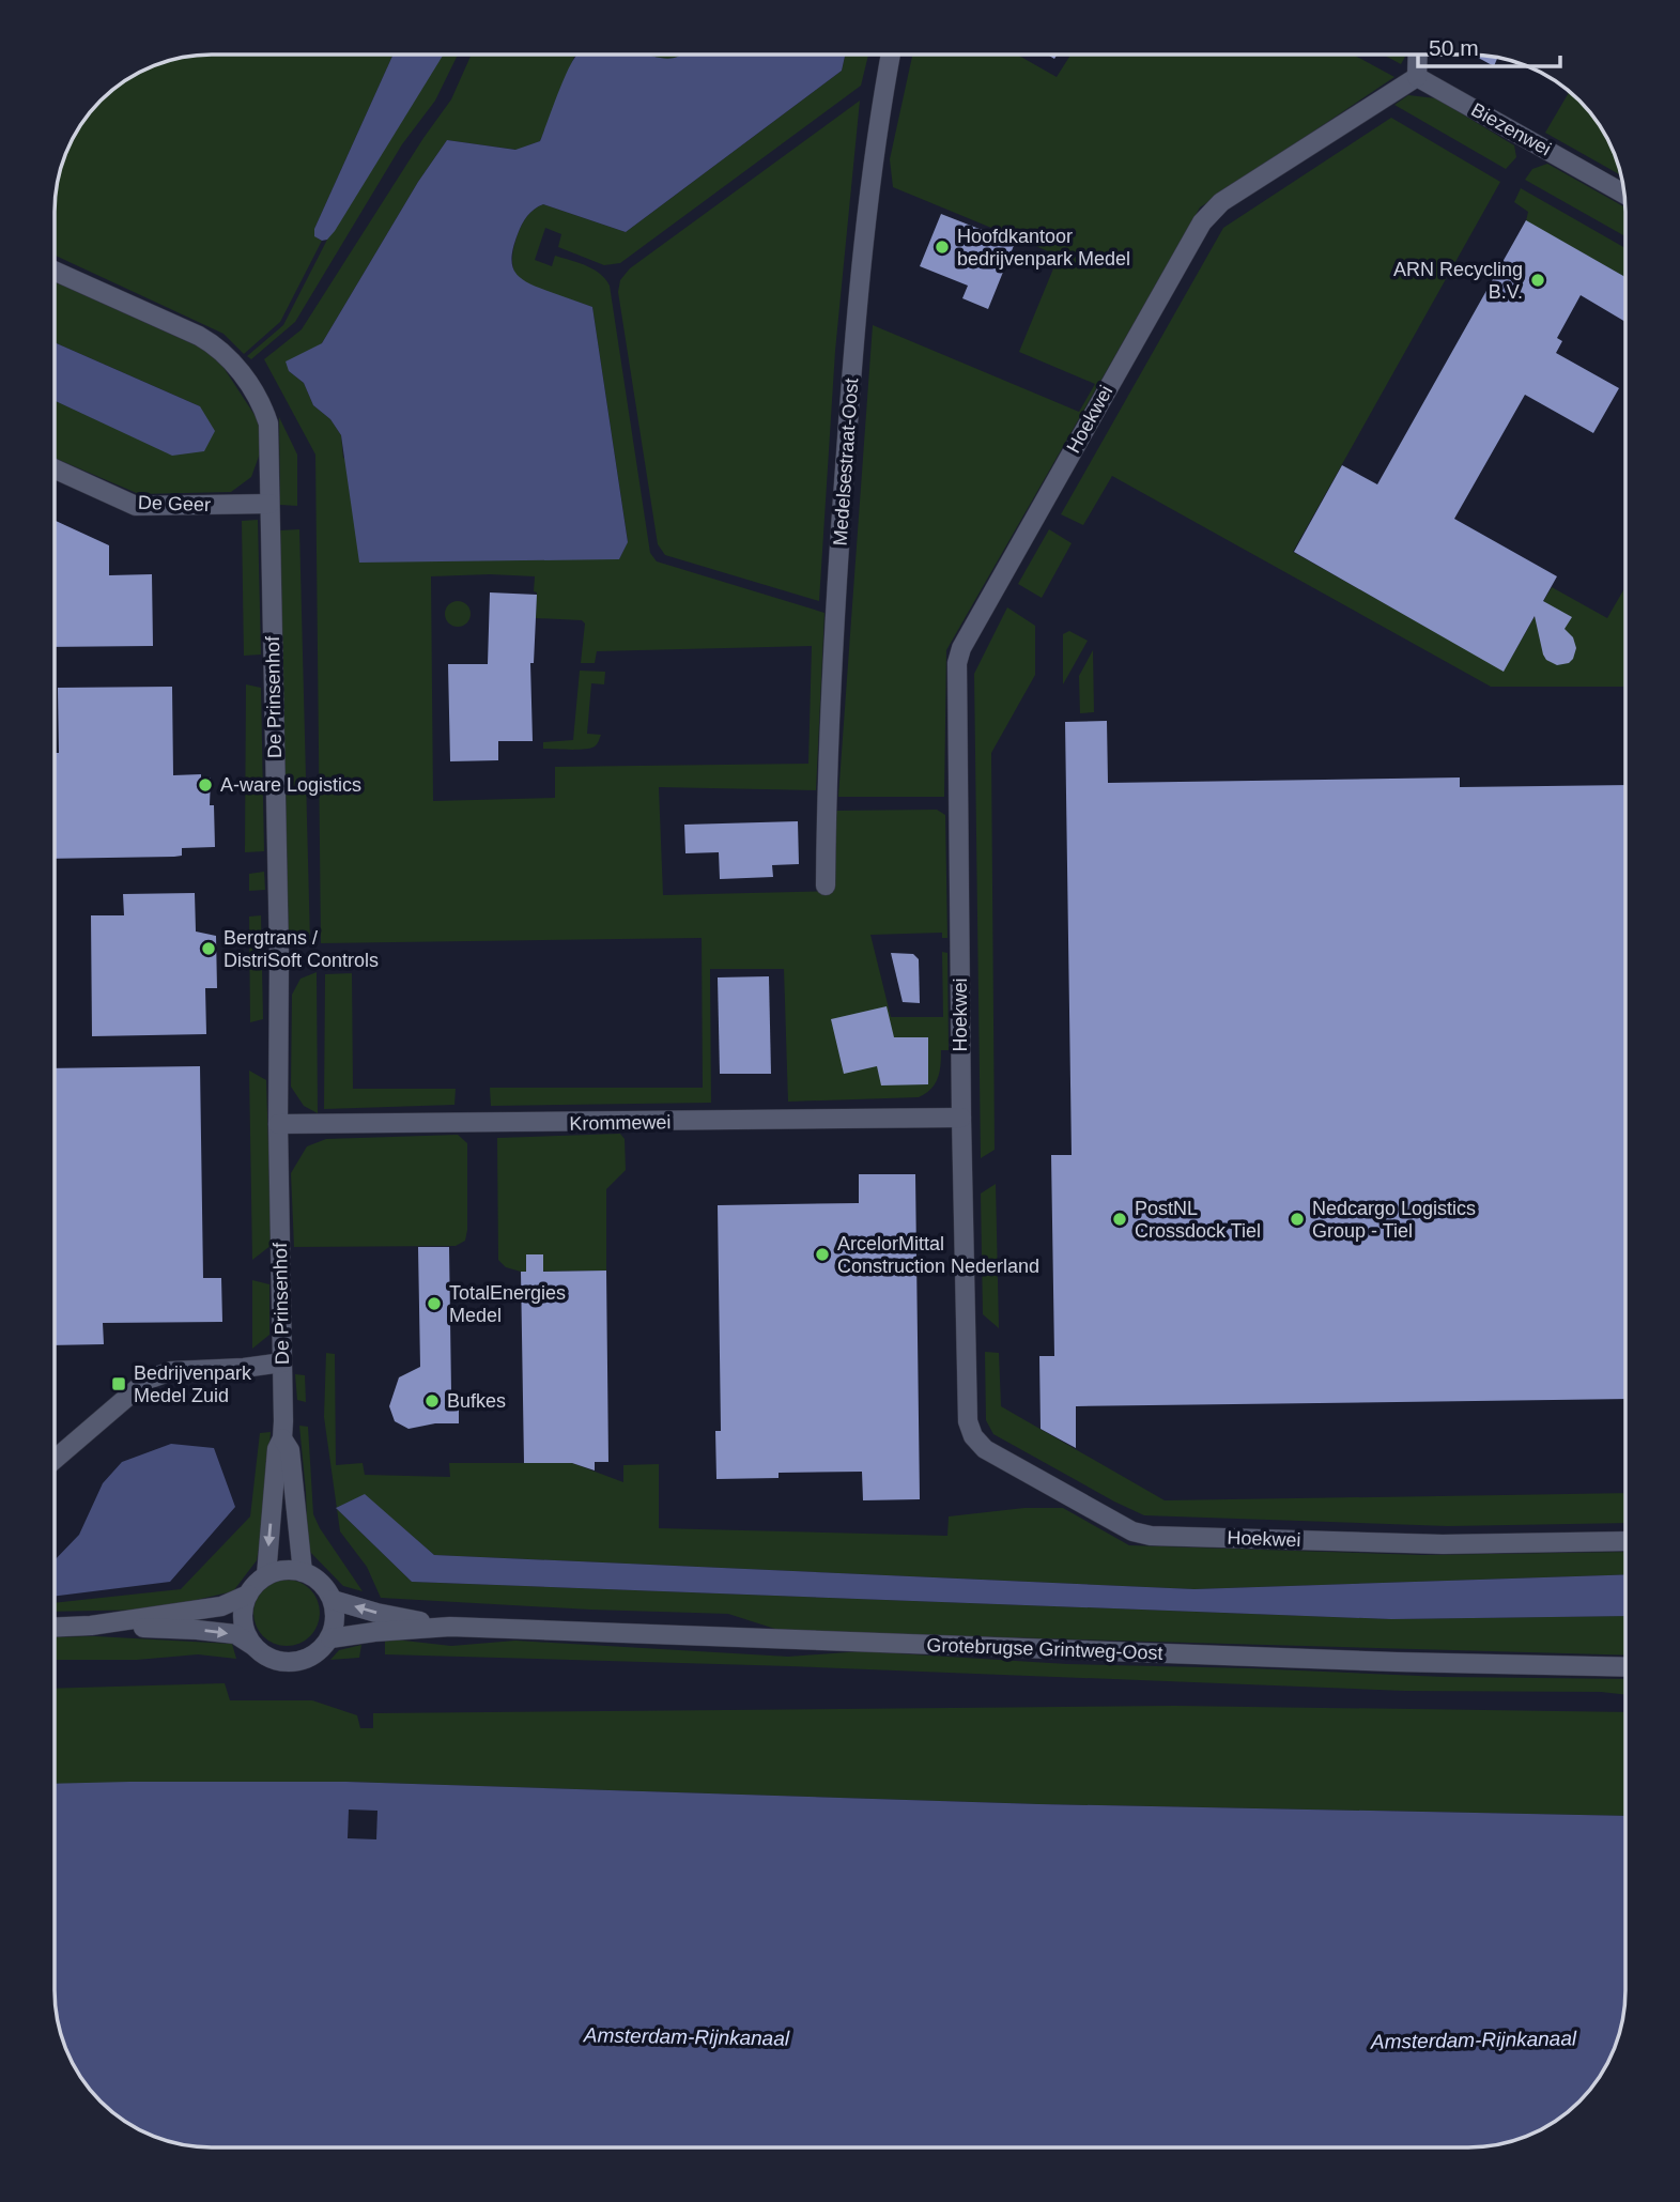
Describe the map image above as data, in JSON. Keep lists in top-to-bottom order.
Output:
{
  "streets": {
    "street": [
      "Biezenwei",
      "Hoekwei",
      "Medelsestraat-Oost",
      "De Geer",
      "De Prinsenhof",
      "Krommewei",
      "Grotebrugse Grintweg-Oost"
    ]
  },
  "crossings": [
    ["Biezenwei", "Hoekwei"],
    ["Hoekwei", "Krommewei"],
    ["De Geer", "De Prinsenhof"],
    ["De Prinsenhof", "Krommewei"],
    ["De Prinsenhof", "Grotebrugse Grintweg-Oost"]
  ],
  "water": ["Amsterdam-Rijnkanaal"],
  "places": {
    "other": [
      "Hoofdkantoor bedrijvenpark Medel",
      "ARN Recycling B.V.",
      "A-ware Logistics",
      "Bergtrans / DistriSoft Controls",
      "PostNL Crossdock Tiel",
      "Nedcargo Logistics Group - Tiel",
      "ArcelorMittal Construction Nederland",
      "TotalEnergies Medel",
      "Bufkes"
    ],
    "transit": ["Bedrijvenpark Medel Zuid"]
  },
  "scale_bar": "50 m"
}
